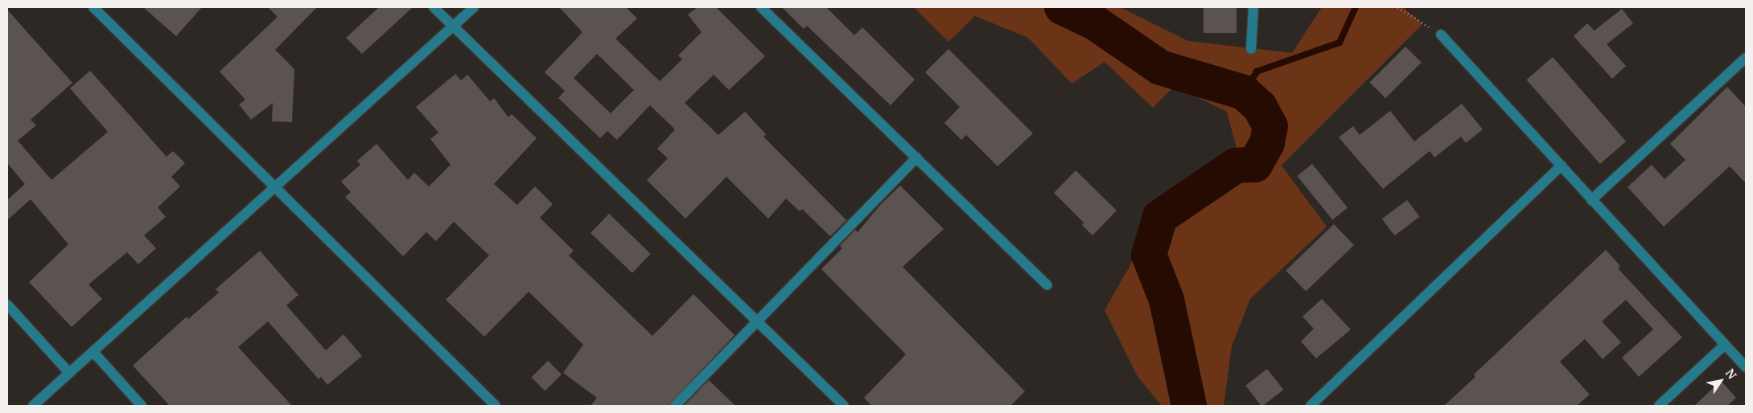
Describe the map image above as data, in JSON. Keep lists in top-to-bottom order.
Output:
{
  "north": "top right"
}
